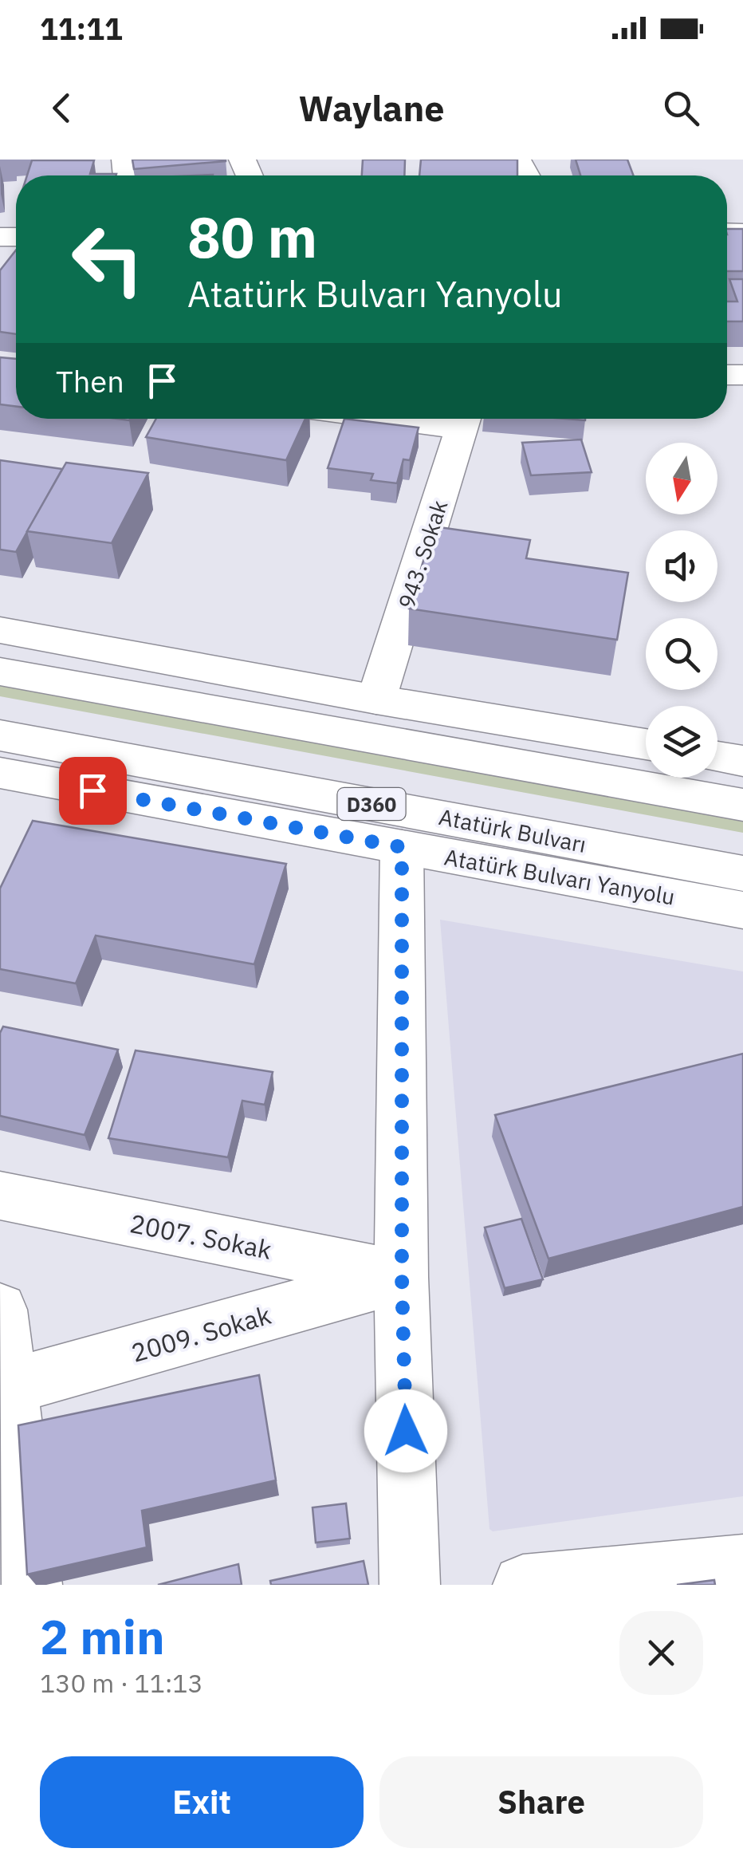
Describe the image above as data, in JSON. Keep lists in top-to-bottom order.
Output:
{
  "streets": {
    "main road": [
      "943. Sokak",
      "D360",
      "Atatürk Bulvarı",
      "Atatürk Bulvarı Yanyolu",
      "2007. Sokak",
      "2009. Sokak"
    ]
  },
  "crossings": [
    ["2007. Sokak", "2009. Sokak"]
  ],
  "north": "bottom",
  "page": {
    "status": "11:11",
    "header": "Waylane",
    "turn": ["80 m", "Atatürk Bulvarı Yanyolu"],
    "then": "Then",
    "heading": ["2 min", "130 m · 11:13"],
    "buttons": ["Exit", "Share"]
  }
}
